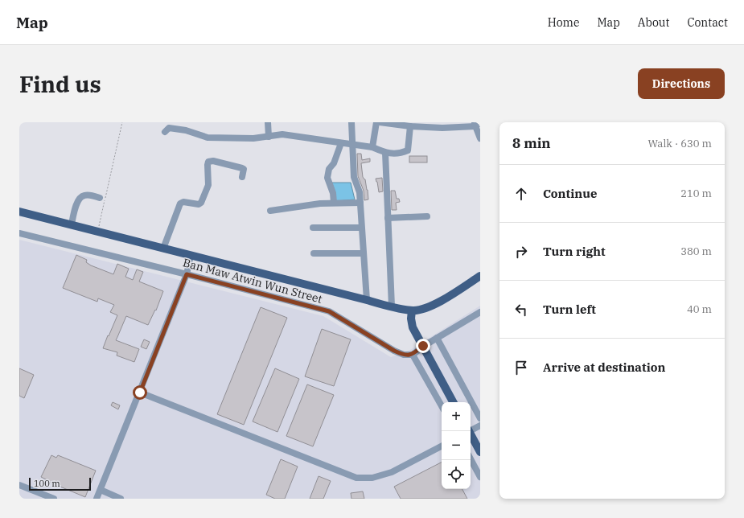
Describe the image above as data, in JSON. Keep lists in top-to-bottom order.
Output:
{
  "streets": {
    "street": ["Ban Maw Atwin Wun Street"]
  },
  "scale_bar": "100 m",
  "page": {
    "header": "Map",
    "nav": [
      "Home",
      "Map",
      "About",
      "Contact"
    ],
    "buttons": "Directions",
    "title": "Find us",
    "heading": ["8 min", "Walk · 630 m"],
    "list": [
      ["Continue", "210 m"],
      ["Turn right", "380 m"],
      ["Turn left", "40 m"],
      "Arrive at destination"
    ],
    "map_buttons": ["+", "−"],
    "scale": "100 m"
  }
}
